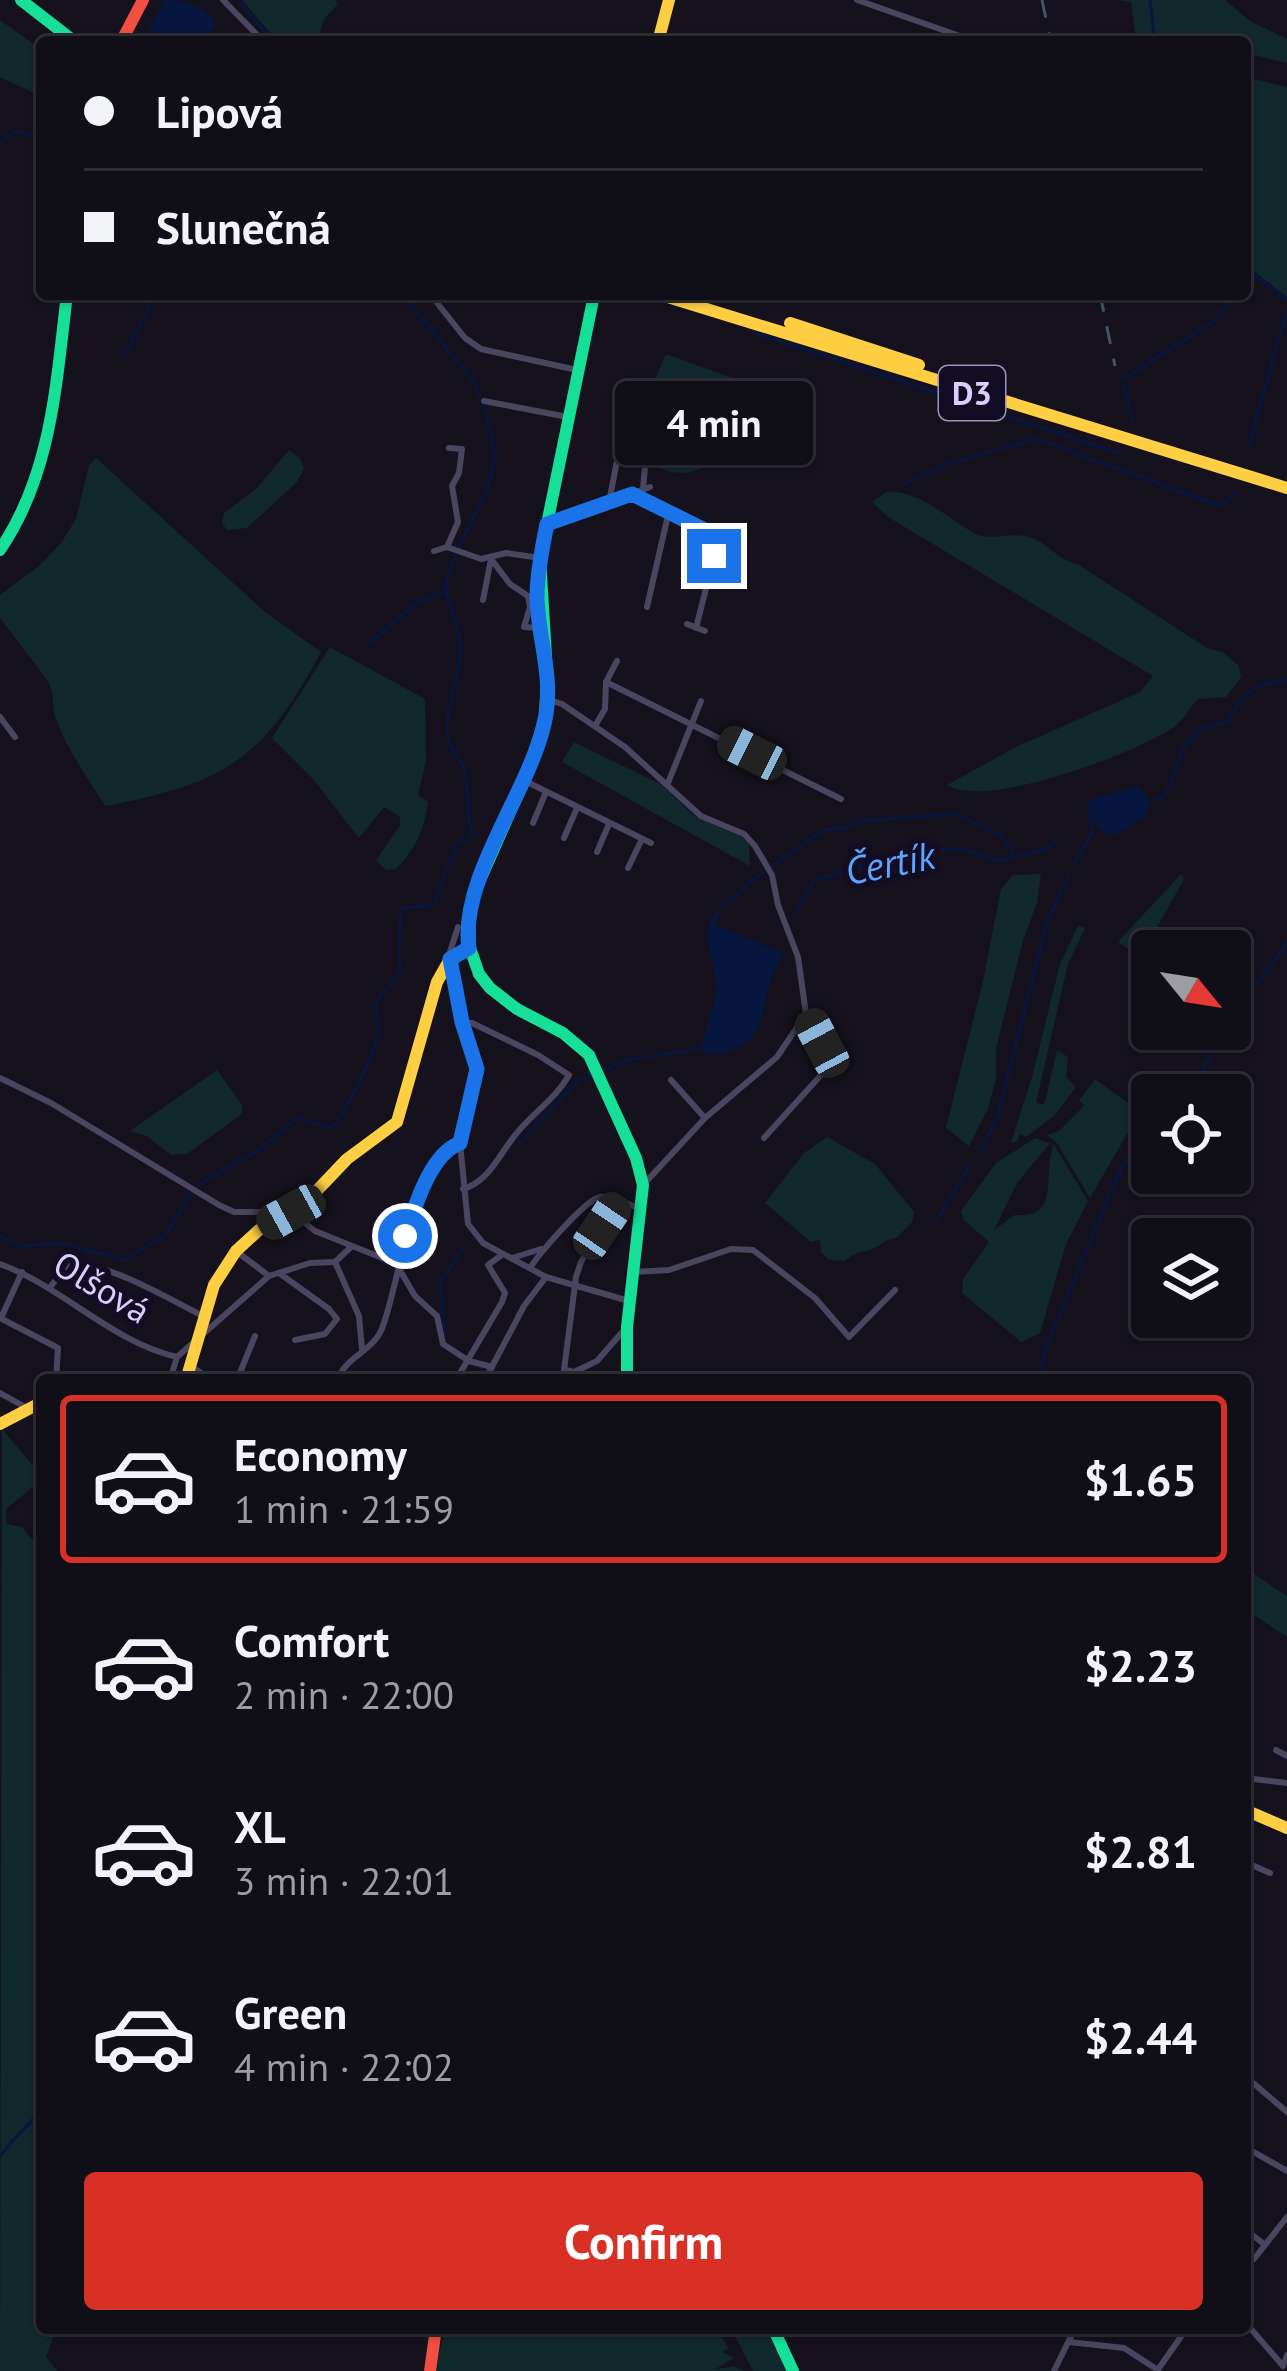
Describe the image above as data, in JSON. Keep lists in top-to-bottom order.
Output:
{
  "streets": {
    "main road": ["D3"],
    "street": ["Olšová"]
  },
  "water": ["Čertík"],
  "north": "bottom right",
  "page": {
    "banner": ["Lipová", "Slunečná"],
    "bubble": "4 min",
    "list": [
      {
        "name": "Economy",
        "note": "1 min · 21:59",
        "value": "$1.65"
      },
      {
        "name": "Comfort",
        "note": "2 min · 22:00",
        "value": "$2.23"
      },
      {
        "name": "XL",
        "note": "3 min · 22:01",
        "value": "$2.81"
      },
      {
        "name": "Green",
        "note": "4 min · 22:02",
        "value": "$2.44"
      }
    ],
    "buttons": "Confirm"
  }
}
